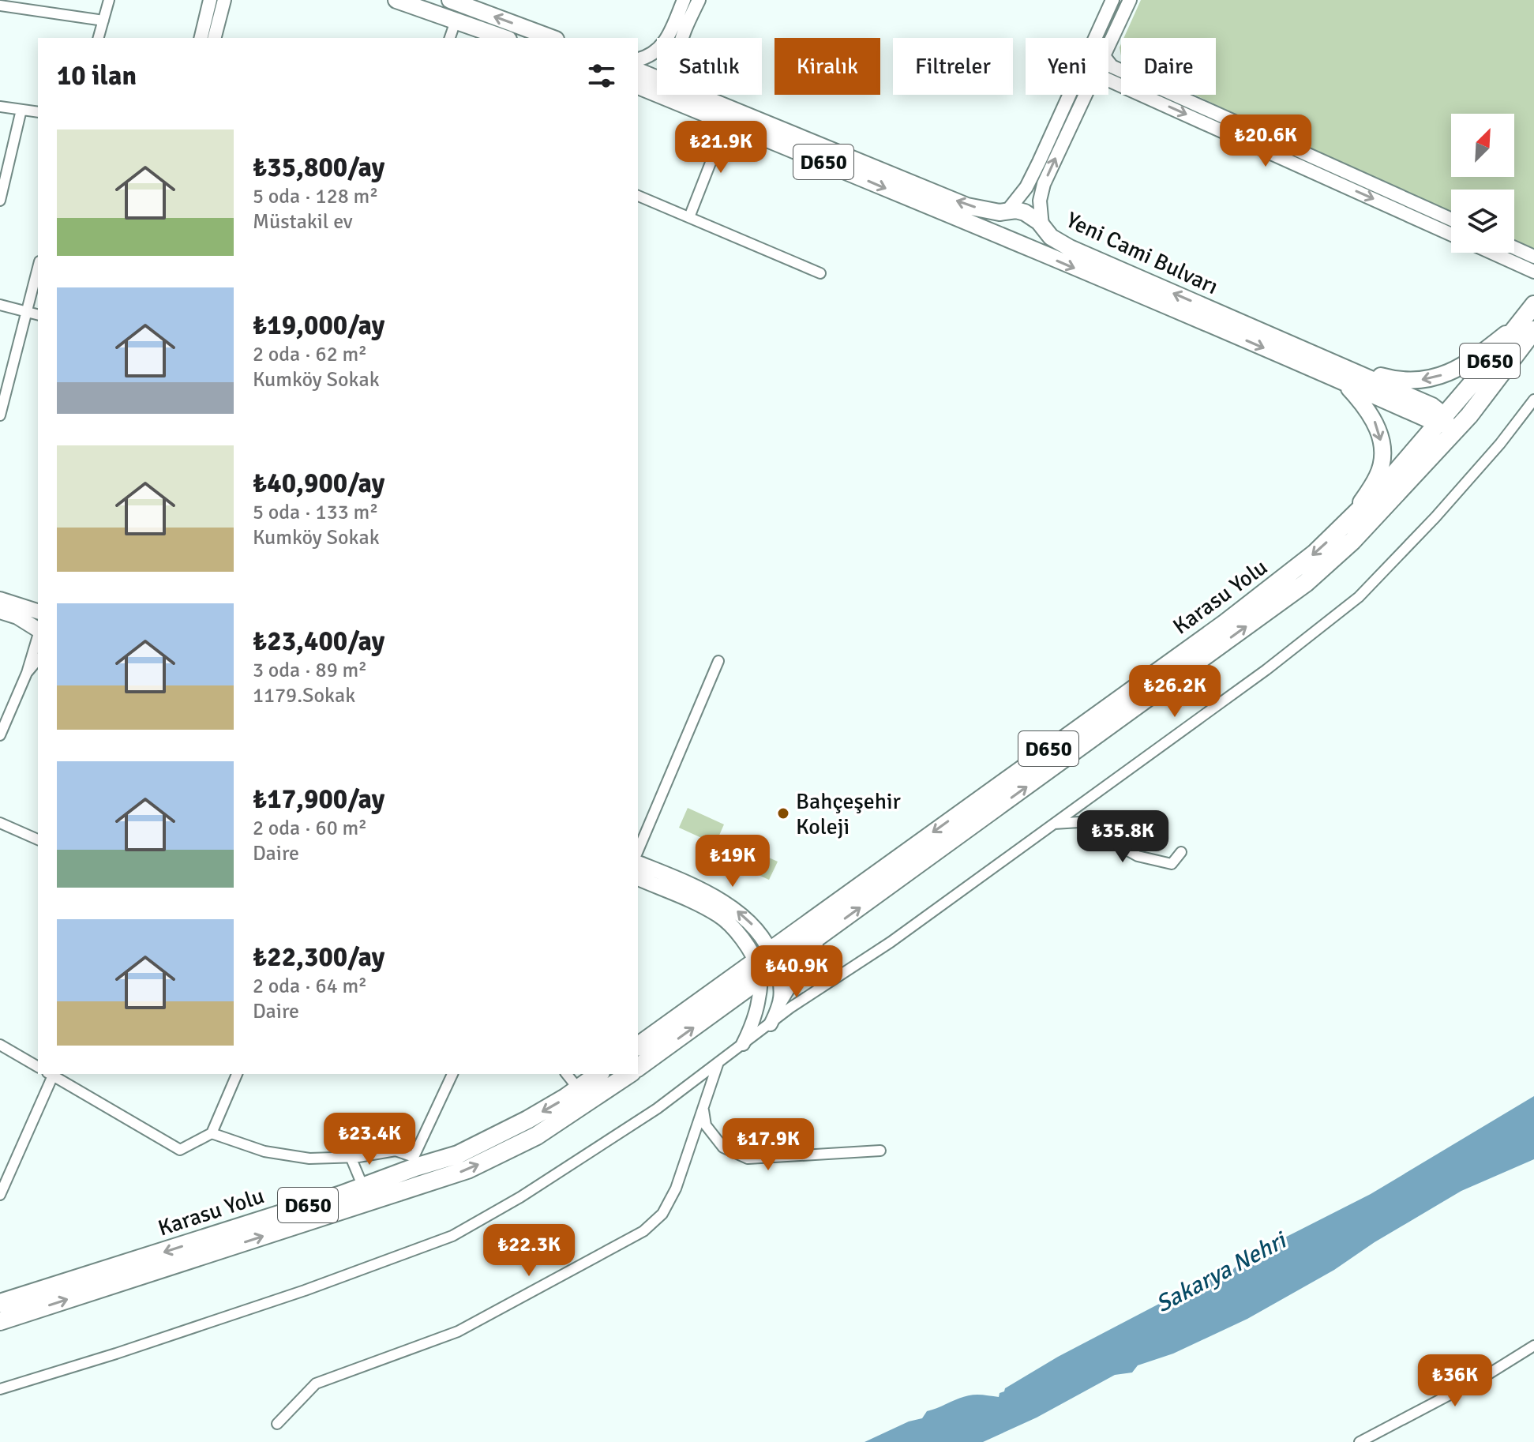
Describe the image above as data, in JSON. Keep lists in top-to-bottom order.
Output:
{
  "streets": {
    "highway": ["D650", "Karasu Yolu"],
    "main road": ["Yeni Cami Bulvarı"]
  },
  "crossings": [
    ["Yeni Cami Bulvarı", "Karasu Yolu"]
  ],
  "water": ["Sakarya Nehri"],
  "places": ["Bahçeşehir Koleji"],
  "north": "top right",
  "page": {
    "chip": [
      "Satılık",
      "Kiralık",
      "Filtreler",
      "Yeni",
      "Daire"
    ],
    "heading": "10 ilan",
    "list": [
      {
        "name": "₺35,800/ay",
        "note": "5 oda · 128 m² · Müstakil ev"
      },
      {
        "name": "₺19,000/ay",
        "note": "2 oda · 62 m² · Kumköy Sokak"
      },
      {
        "name": "₺40,900/ay",
        "note": "5 oda · 133 m² · Kumköy Sokak"
      },
      {
        "name": "₺23,400/ay",
        "note": "3 oda · 89 m² · 1179.Sokak"
      },
      {
        "name": "₺17,900/ay",
        "note": "2 oda · 60 m² · Daire"
      },
      {
        "name": "₺22,300/ay",
        "note": "2 oda · 64 m² · Daire"
      }
    ],
    "price": [
      "₺20.6K",
      "₺21.9K",
      "₺26.2K",
      "₺35.8K",
      "₺19K",
      "₺40.9K",
      "₺23.4K",
      "₺17.9K",
      "₺22.3K",
      "₺36K"
    ]
  }
}
